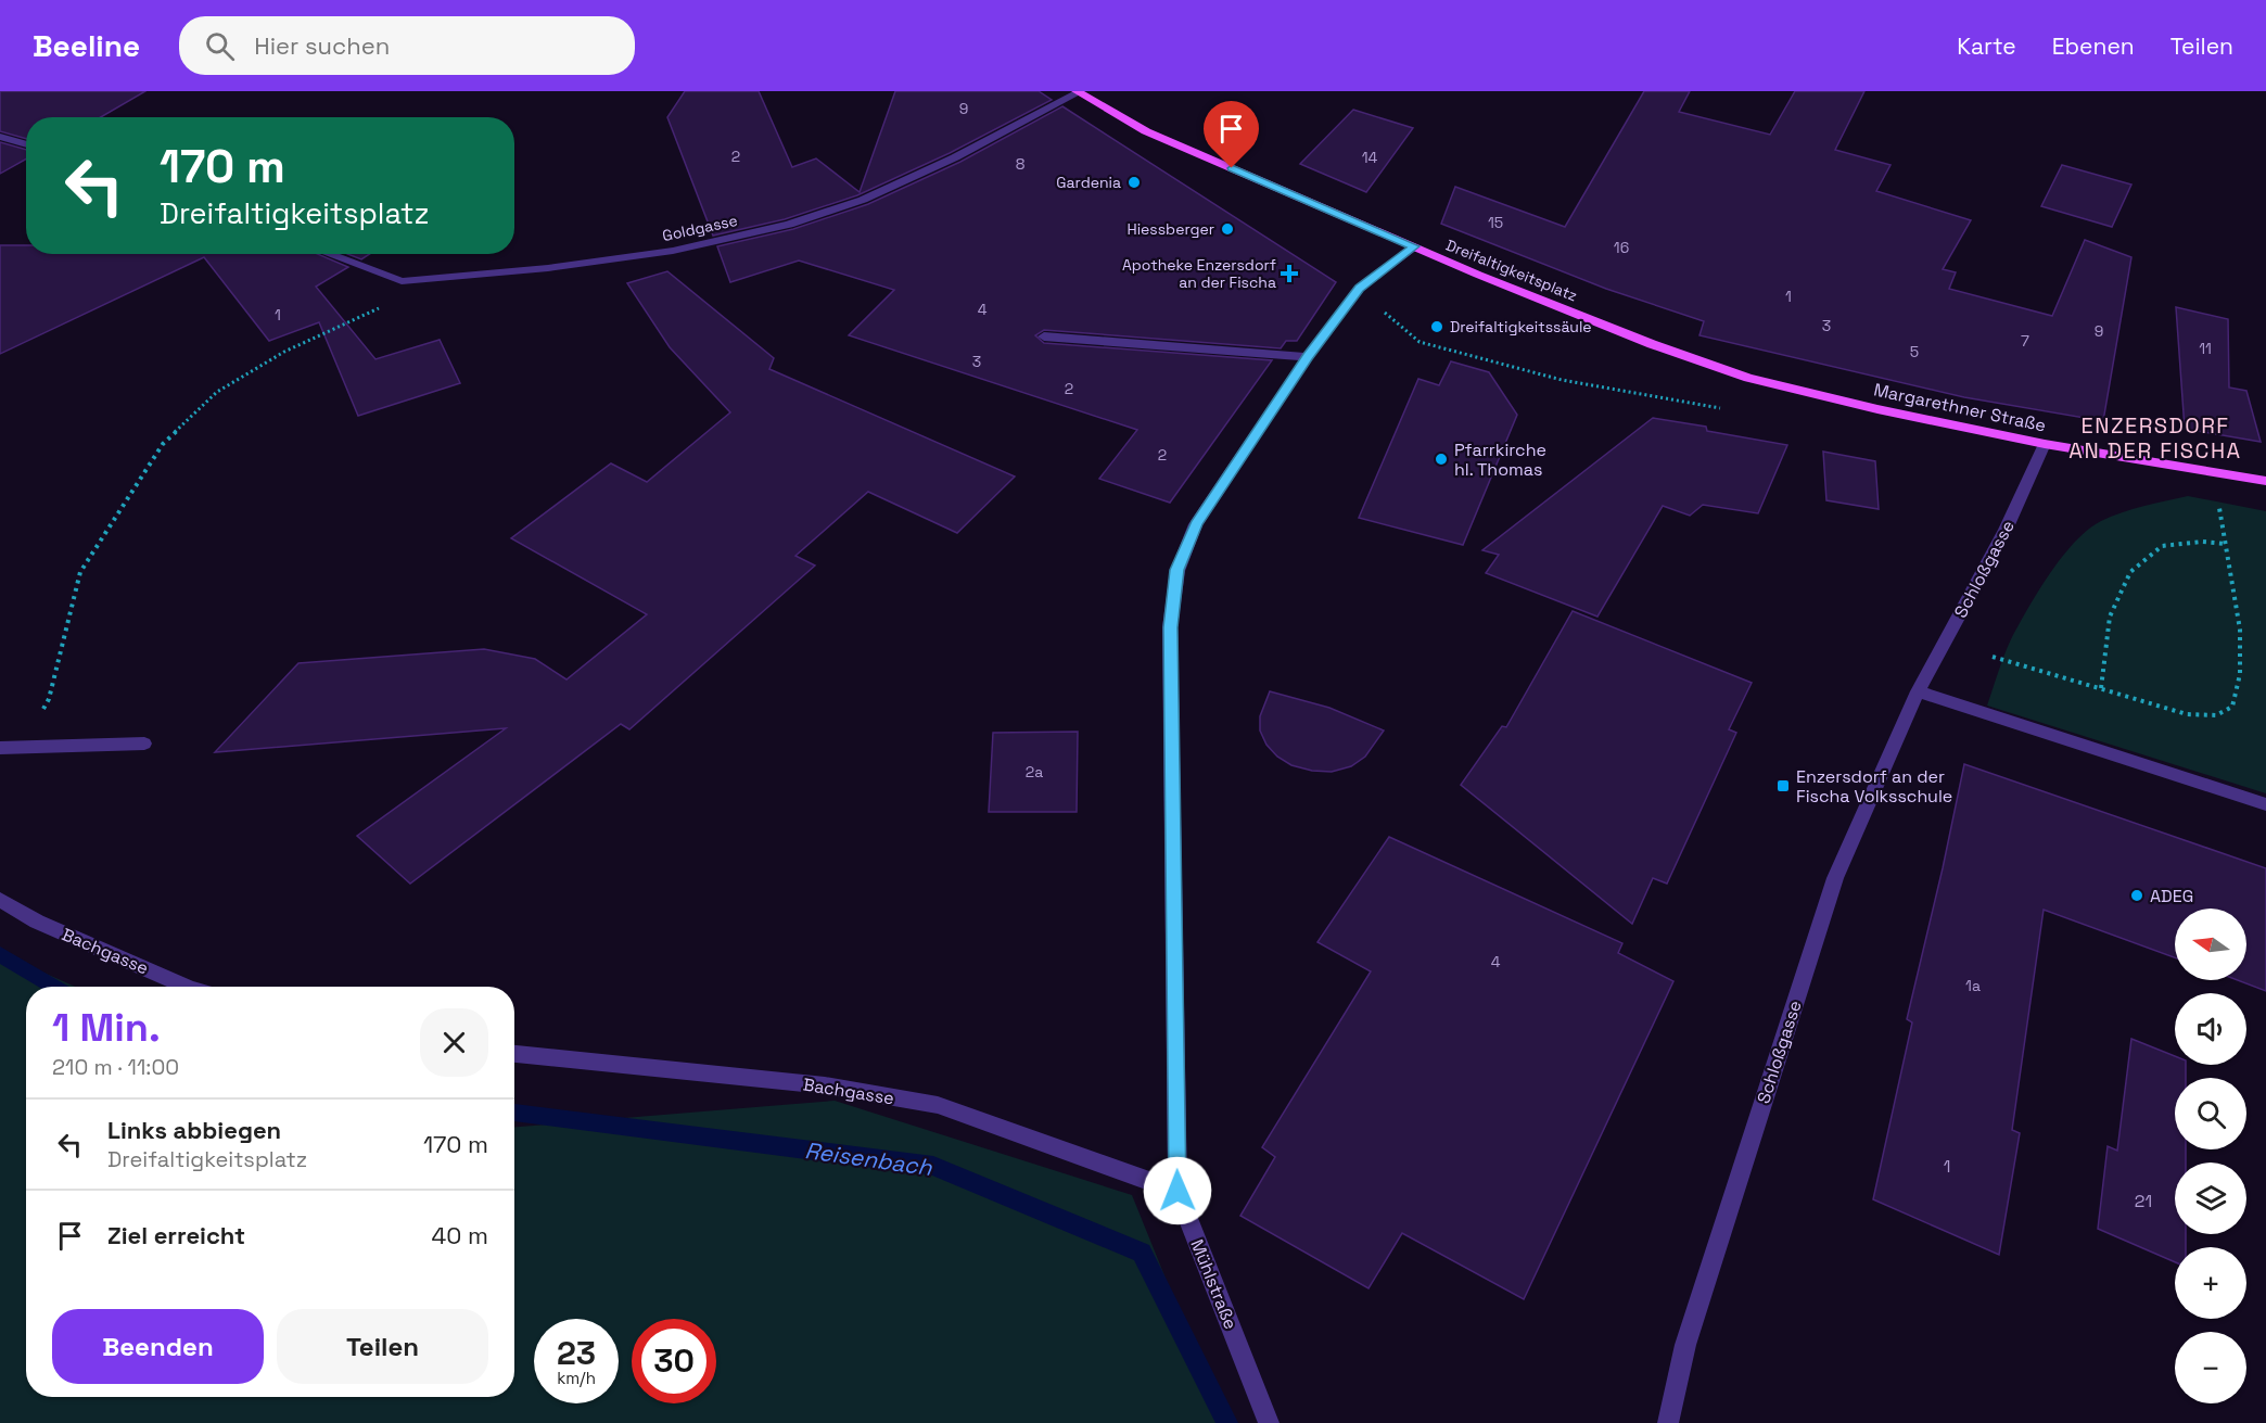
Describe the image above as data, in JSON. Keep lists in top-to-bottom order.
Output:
{
  "streets": {
    "main road": ["Dreifaltigkeitsplatz", "Margarethner Straße"],
    "street": [
      "Goldgasse",
      "Schloßgasse",
      "Bachgasse",
      "Mühlstraße"
    ]
  },
  "crossings": [
    ["Goldgasse", "Dreifaltigkeitsplatz"],
    ["Dreifaltigkeitsplatz", "Margarethner Straße"],
    ["Dreifaltigkeitsplatz", "Mühlstraße"],
    ["Margarethner Straße", "Schloßgasse"],
    ["Bachgasse", "Mühlstraße"]
  ],
  "districts": ["ENZERSDORF AN DER FISCHA"],
  "water": ["Reisenbach"],
  "places": {
    "other": [
      "Gardenia",
      "Hiessberger",
      "Dreifaltigkeitssäule",
      "Pfarrkirche hl. Thomas",
      "ADEG"
    ],
    "health": ["Apotheke Enzersdorf an der Fischa"],
    "transit": ["Enzersdorf an der Fischa Volksschule"]
  },
  "house_numbers": [
    "9",
    "2",
    "14",
    "8",
    "15",
    "16",
    "1",
    "4",
    "1",
    "3",
    "9",
    "7",
    "11",
    "5",
    "3",
    "2",
    "2",
    "2a",
    "4",
    "1a",
    "1",
    "21"
  ],
  "north": "left",
  "page": {
    "header": "Beeline",
    "search": "Hier suchen",
    "nav": ["Karte", "Ebenen", "Teilen"],
    "turn": ["170 m", "Dreifaltigkeitsplatz"],
    "map_buttons": ["+", "−"],
    "heading": ["1 Min.", "210 m · 11:00"],
    "list": [
      {
        "name": "Links abbiegen",
        "note": "Dreifaltigkeitsplatz",
        "value": "170 m"
      },
      {
        "name": "Ziel erreicht",
        "value": "40 m"
      }
    ],
    "buttons": ["Beenden", "Teilen"],
    "speed": "23 km/h",
    "limit": "30"
  }
}
